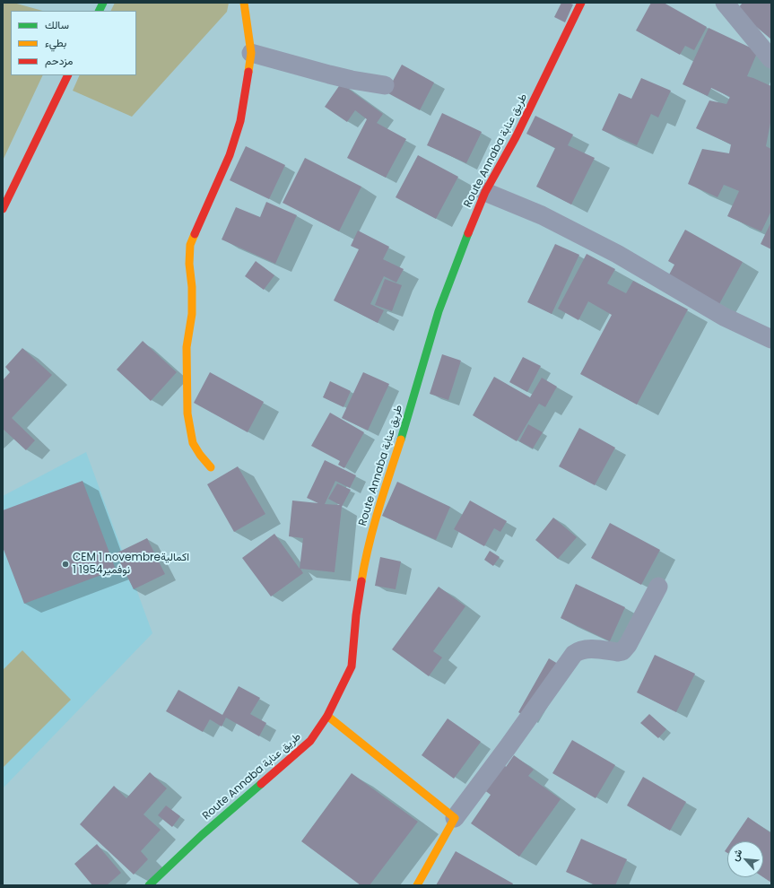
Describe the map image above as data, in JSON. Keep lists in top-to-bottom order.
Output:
{
  "streets": {
    "main road": ["Route Annaba طريق عنابة"]
  },
  "places": ["CEM 1 novembreاكمالية 1 نوفمير1954"],
  "legend": ["سالك", "بطيء", "مزدحم"],
  "north": "top left"
}
